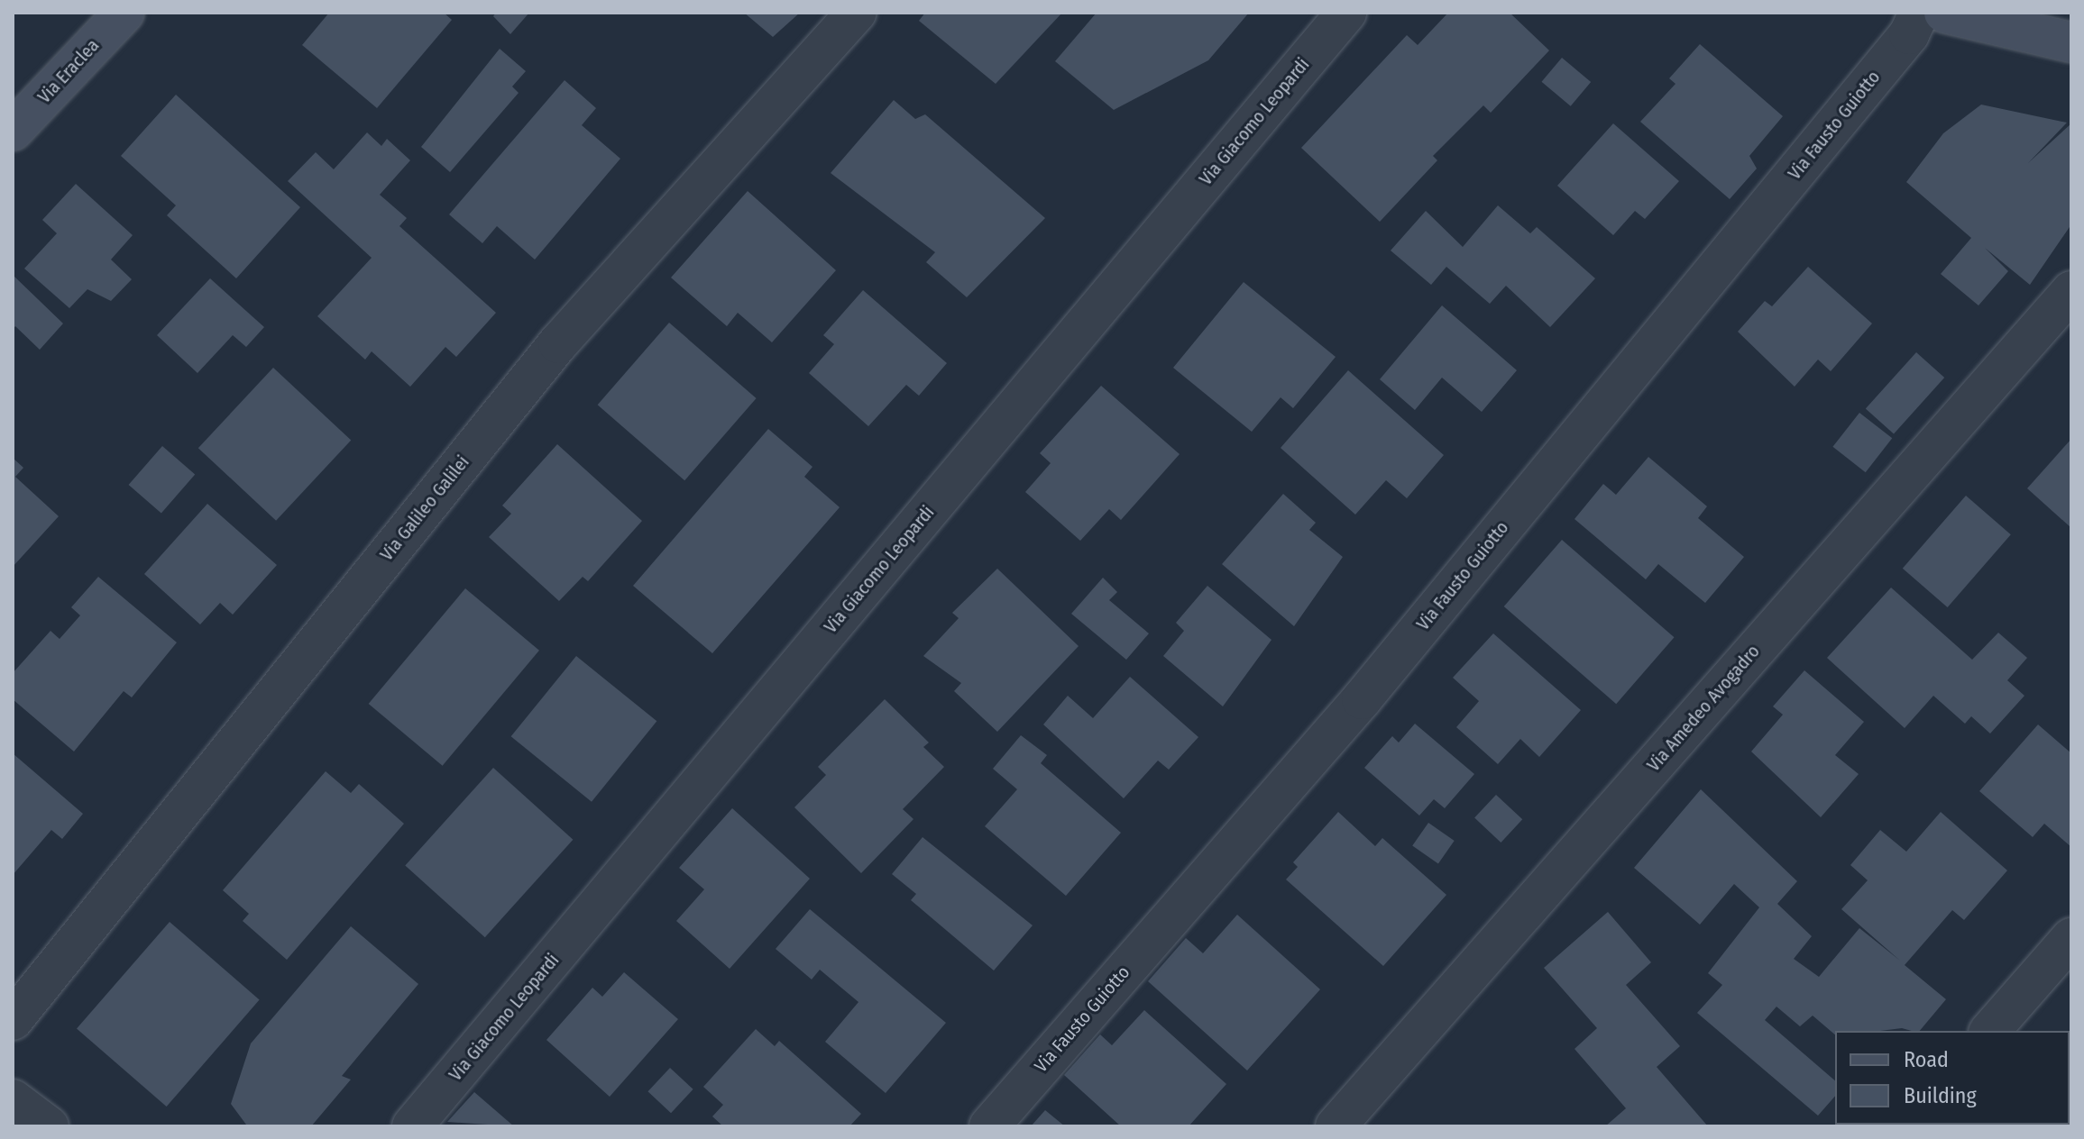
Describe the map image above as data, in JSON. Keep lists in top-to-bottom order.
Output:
{
  "streets": {
    "street": [
      "Via Eraclea",
      "Via Giacomo Leopardi",
      "Via Fausto Guiotto",
      "Via Galileo Galilei",
      "Via Amedeo Avogadro"
    ]
  },
  "legend": ["Road", "Building"]
}
